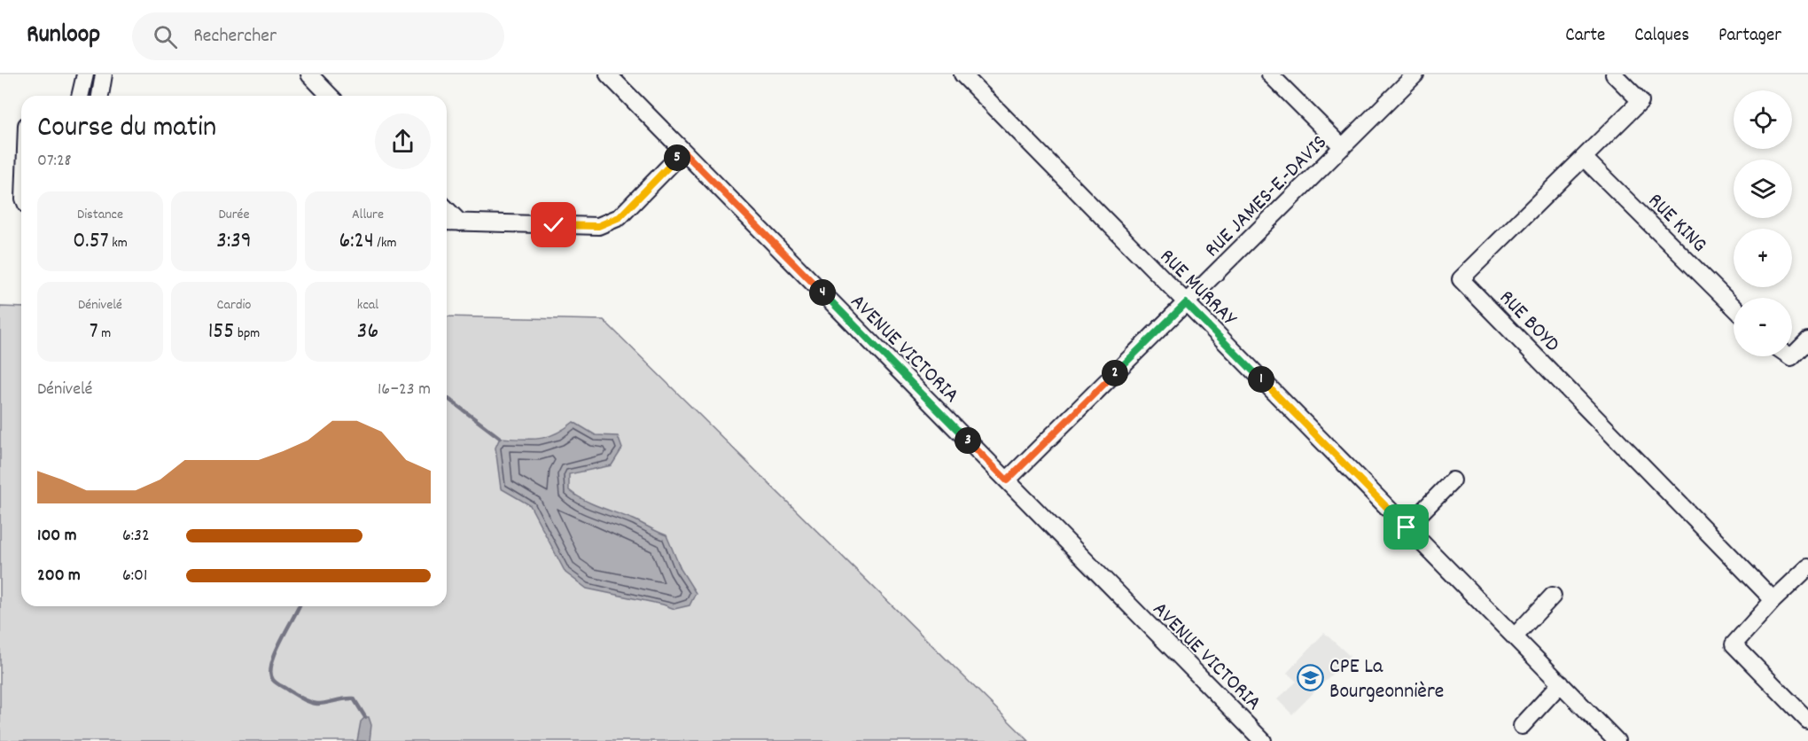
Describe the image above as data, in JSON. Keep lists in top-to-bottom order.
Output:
{
  "streets": {
    "street": [
      "RUE JAMES-E.-DAVIS",
      "RUE KING",
      "RUE MURRAY",
      "RUE BOYD",
      "AVENUE VICTORIA"
    ]
  },
  "crossings": [
    ["RUE JAMES-E.-DAVIS", "RUE MURRAY"],
    ["RUE JAMES-E.-DAVIS", "AVENUE VICTORIA"],
    ["RUE KING", "RUE BOYD"]
  ],
  "places": {
    "school or university": ["CPE La Bourgeonnière"]
  },
  "page": {
    "header": "Runloop",
    "search": "Rechercher",
    "nav": ["Carte", "Calques", "Partager"],
    "map_buttons": ["+", "−"],
    "heading": ["Course du matin", "07:28"],
    "pins": [
      "5",
      "4",
      "2",
      "1",
      "3"
    ],
    "stats": [
      ["Distance", "0.57 km"],
      ["Durée", "3:39"],
      ["Allure", "6:24 /km"],
      ["Dénivelé", "7 m"],
      ["Cardio", "155 bpm"],
      ["kcal", "36"]
    ],
    "chart": ["Dénivelé", "16–23 m"],
    "list": [
      {
        "name": "100 m",
        "note": "6:32"
      },
      {
        "name": "200 m",
        "note": "6:01"
      }
    ]
  }
}
